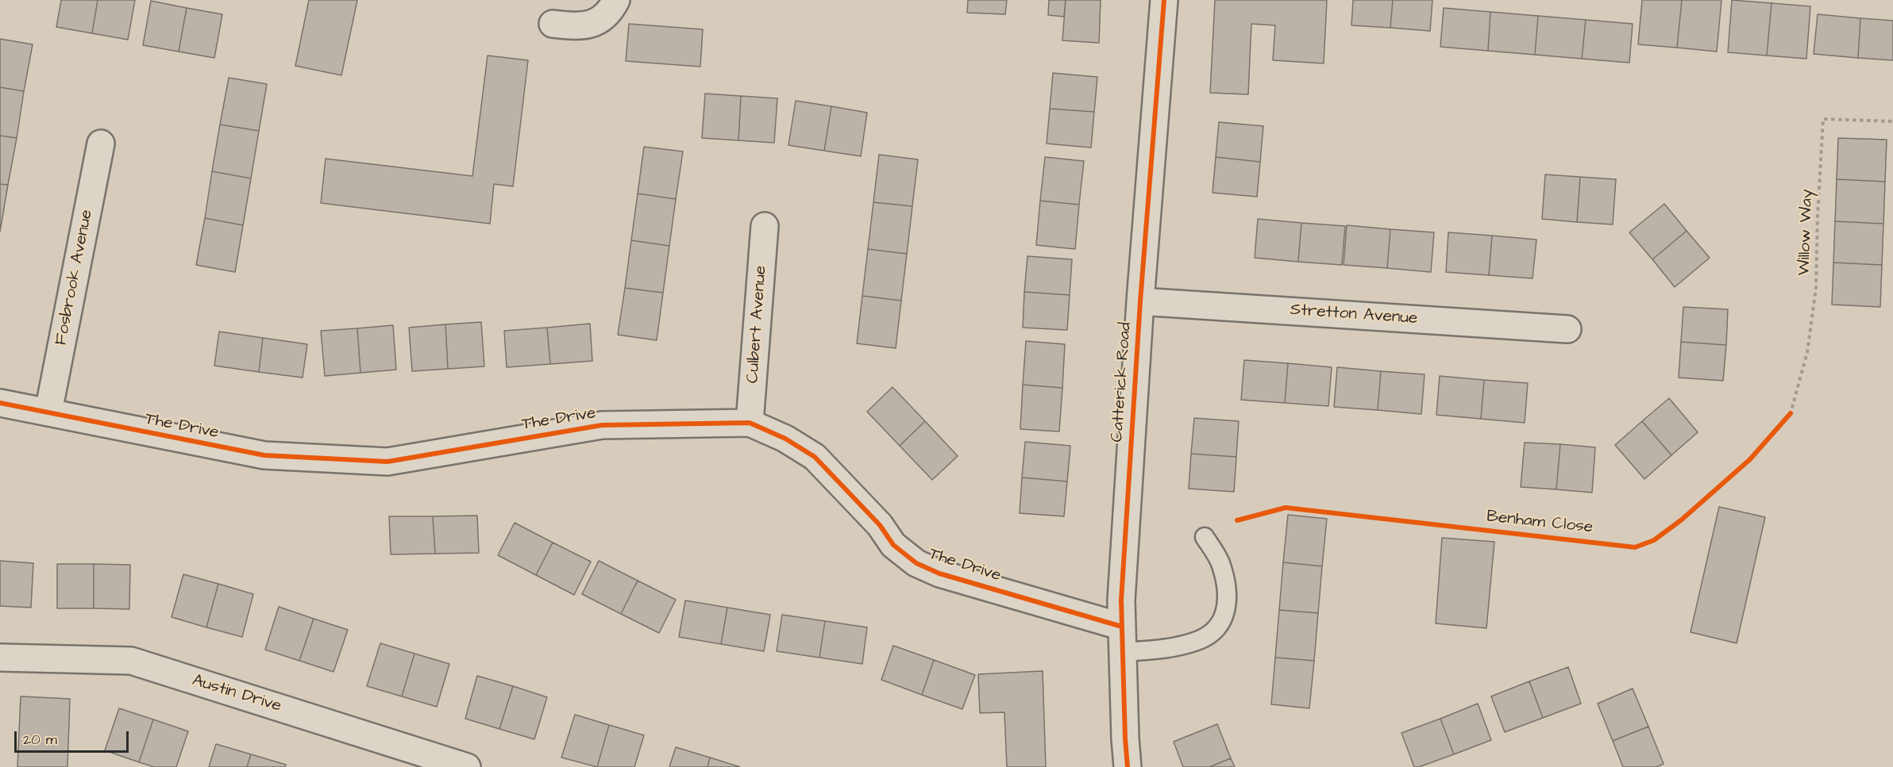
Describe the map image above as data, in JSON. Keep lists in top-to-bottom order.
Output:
{
  "streets": {
    "street": [
      "Fosbrook Avenue",
      "Stretton Avenue",
      "Culbert Avenue",
      "Catterick Road",
      "The Drive",
      "Austin Drive"
    ],
    "path": ["Willow Way"],
    "cycle path": ["Benham Close"]
  },
  "crossings": [
    ["Willow Way", "Benham Close"],
    ["Fosbrook Avenue", "The Drive"],
    ["Stretton Avenue", "Catterick Road"],
    ["Culbert Avenue", "The Drive"],
    ["Catterick Road", "The Drive"]
  ],
  "scale_bar": "20 m"
}
